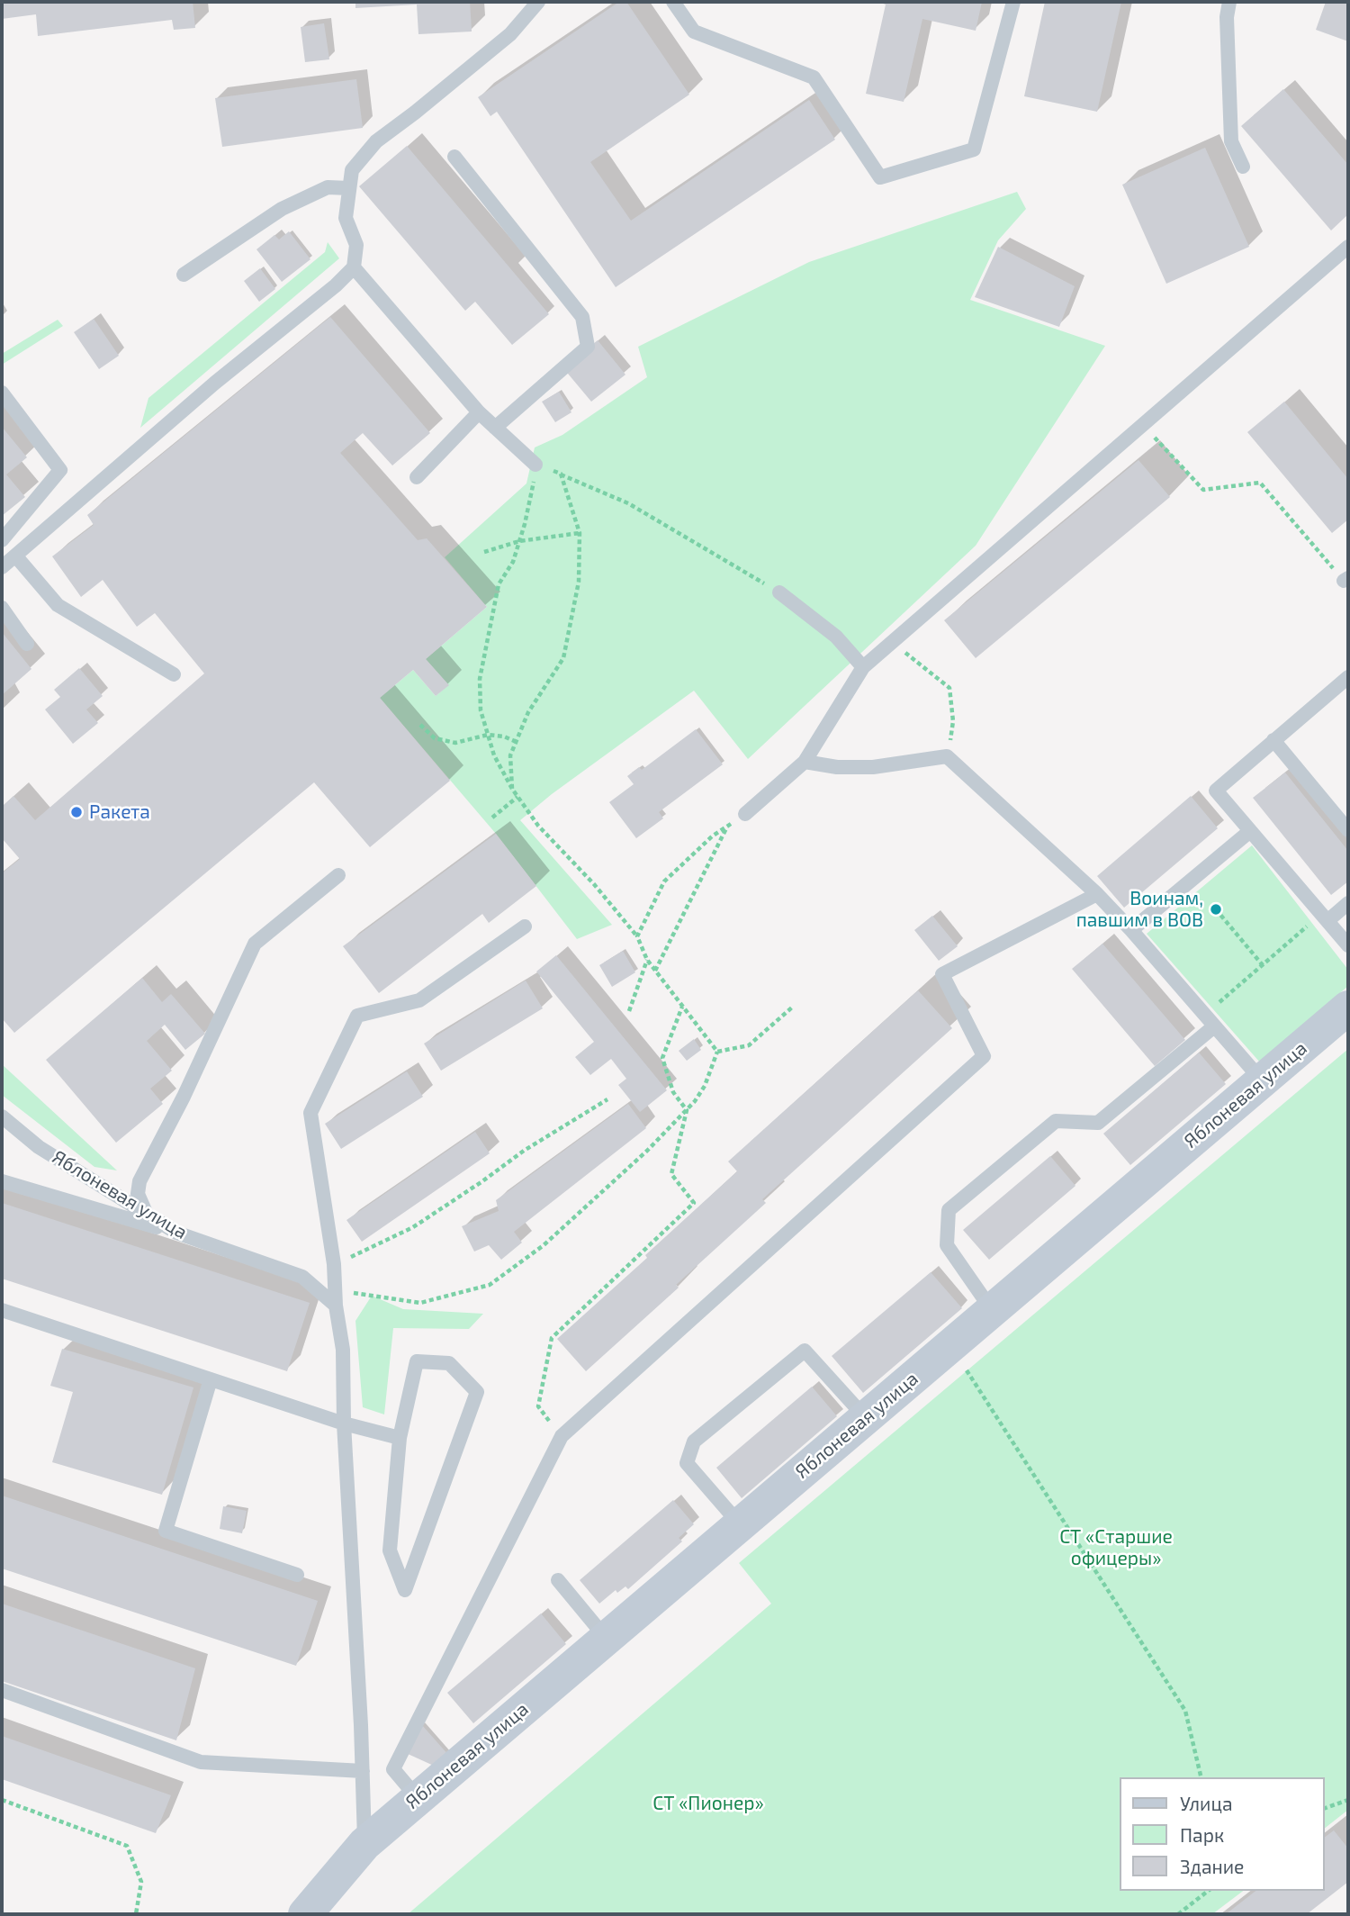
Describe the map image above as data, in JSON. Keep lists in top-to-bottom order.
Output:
{
  "streets": {
    "street": ["Яблоневая улица"]
  },
  "parks": ["СТ «Старшие офицеры»", "СТ «Пионер»"],
  "places": ["Ракета", "Воинам, павшим в ВОВ"],
  "legend": ["Улица", "Парк", "Здание"]
}
